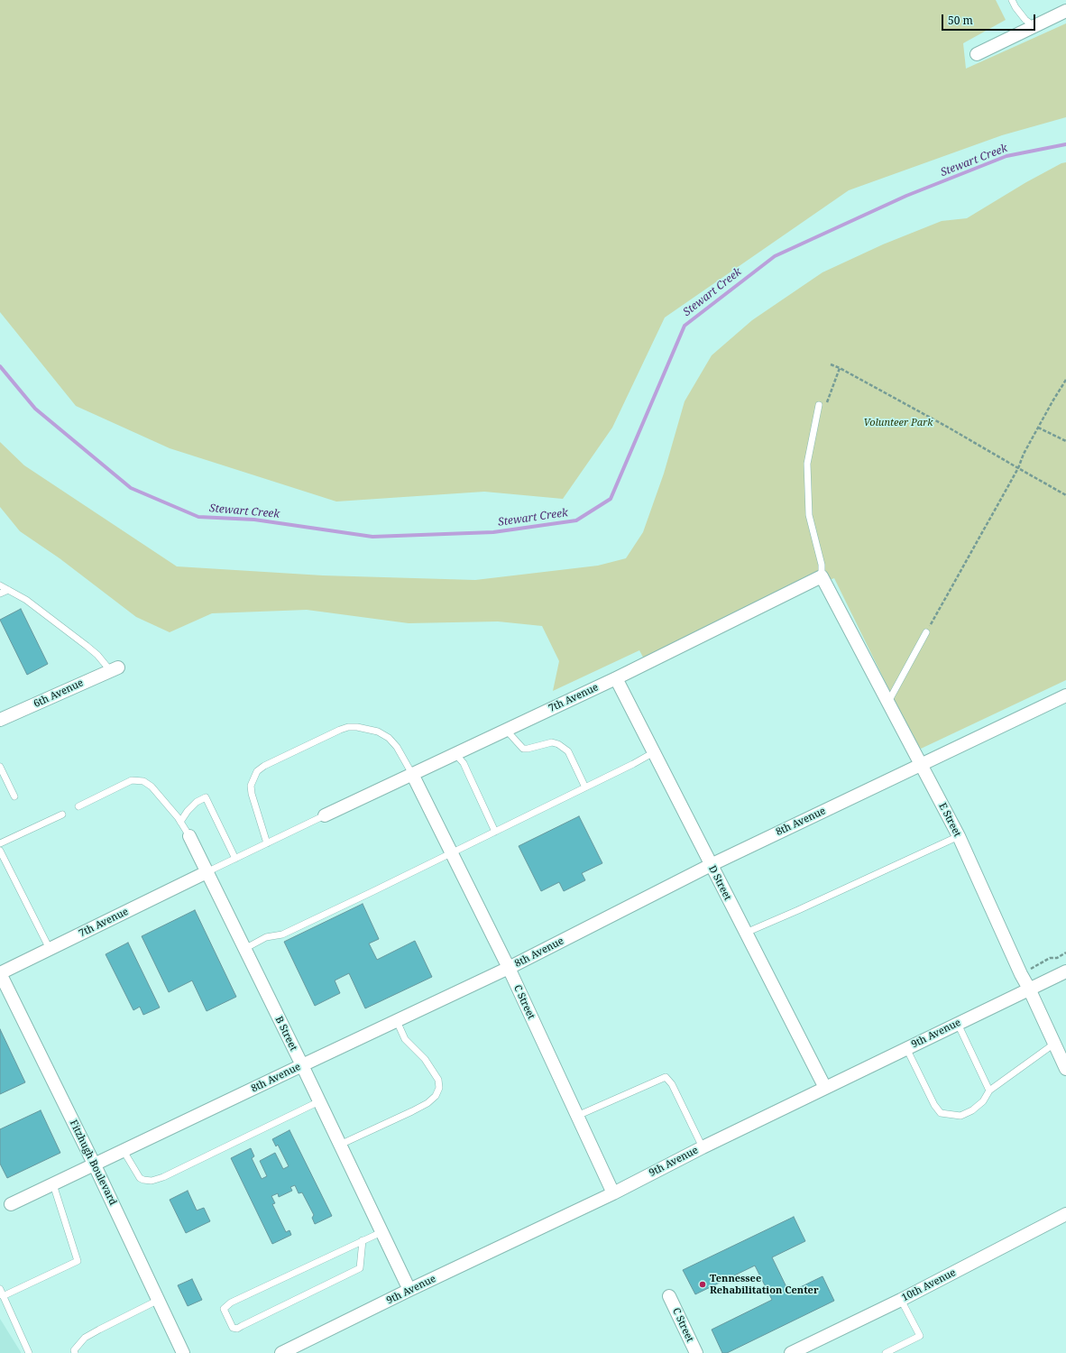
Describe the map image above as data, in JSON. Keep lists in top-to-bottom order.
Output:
{
  "streets": {
    "street": [
      "6th Avenue",
      "7th Avenue",
      "E Street",
      "8th Avenue",
      "D Street",
      "C Street",
      "B Street",
      "9th Avenue",
      "Fitzhugh Boulevard",
      "10th Avenue"
    ]
  },
  "crossings": [
    ["7th Avenue", "E Street"],
    ["7th Avenue", "D Street"],
    ["7th Avenue", "C Street"],
    ["7th Avenue", "B Street"],
    ["7th Avenue", "Fitzhugh Boulevard"],
    ["E Street", "8th Avenue"],
    ["E Street", "9th Avenue"],
    ["8th Avenue", "D Street"],
    ["8th Avenue", "C Street"],
    ["8th Avenue", "B Street"],
    ["8th Avenue", "Fitzhugh Boulevard"],
    ["D Street", "9th Avenue"],
    ["C Street", "9th Avenue"],
    ["B Street", "9th Avenue"]
  ],
  "water": ["Stewart Creek"],
  "parks": ["Volunteer Park"],
  "places": ["Tennessee Rehabilitation Center"],
  "scale_bar": "50 m"
}
